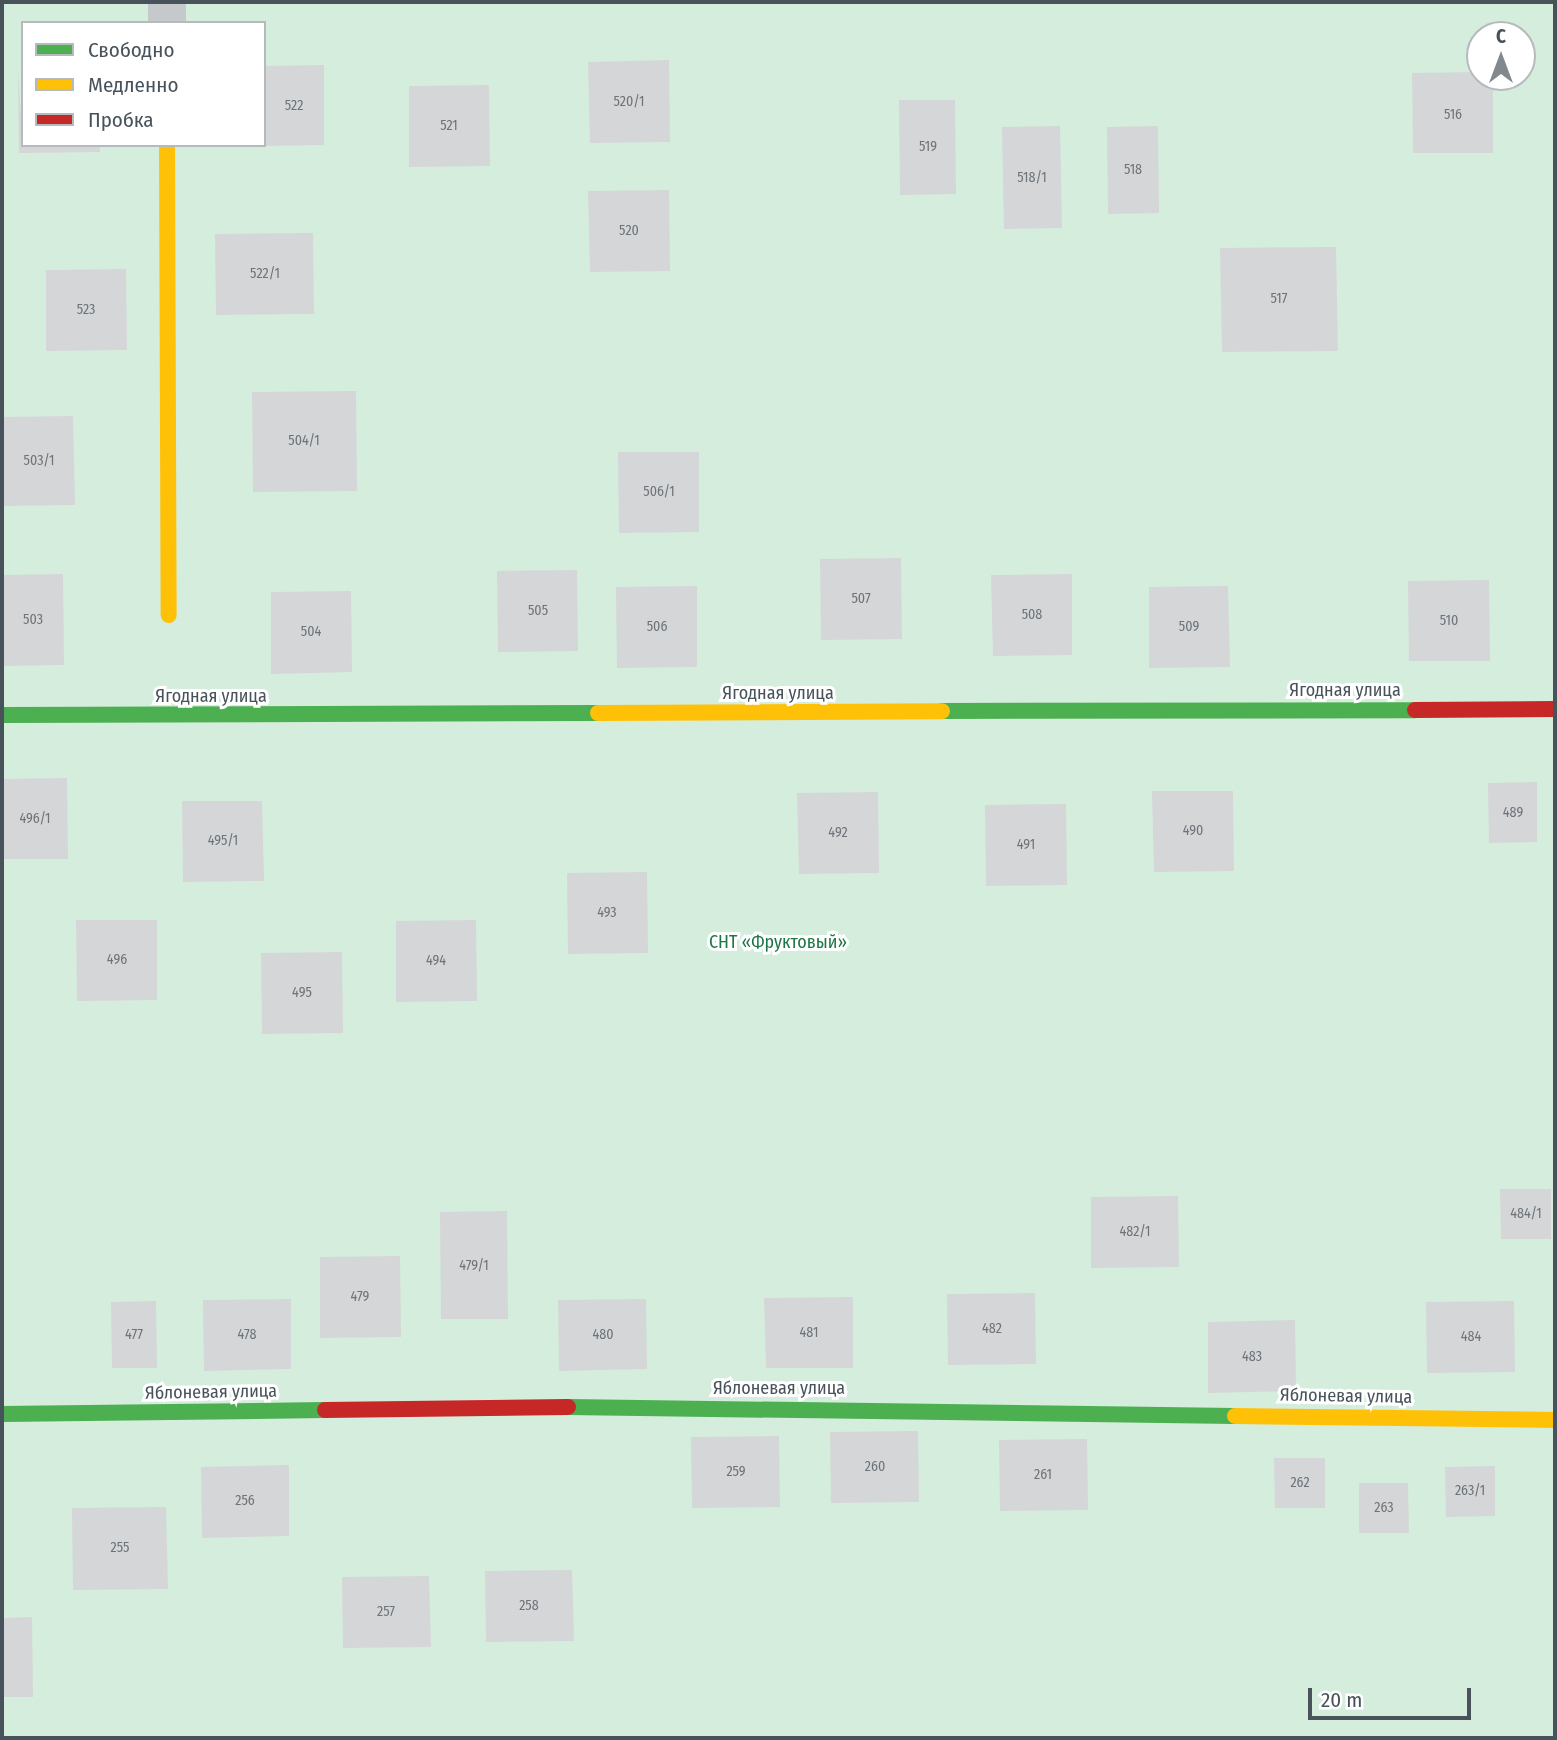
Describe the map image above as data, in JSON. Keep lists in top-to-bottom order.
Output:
{
  "streets": {
    "street": ["Ягодная улица", "Яблоневая улица"]
  },
  "parks": ["СНТ «Фруктовый»"],
  "house_numbers": [
    "520/1",
    "522",
    "516",
    "521",
    "519",
    "518",
    "518/1",
    "520",
    "522/1",
    "517",
    "523",
    "504/1",
    "503/1",
    "506/1",
    "507",
    "505",
    "508",
    "503",
    "510",
    "506",
    "509",
    "504",
    "489",
    "496/1",
    "490",
    "492",
    "495/1",
    "491",
    "493",
    "496",
    "494",
    "495",
    "484/1",
    "482/1",
    "479/1",
    "479",
    "482",
    "481",
    "477",
    "478",
    "480",
    "484",
    "483",
    "260",
    "259",
    "261",
    "262",
    "263/1",
    "256",
    "263",
    "255",
    "258",
    "257"
  ],
  "legend": ["Свободно", "Медленно", "Пробка"],
  "scale_bar": "20 m",
  "north": "top"
}
